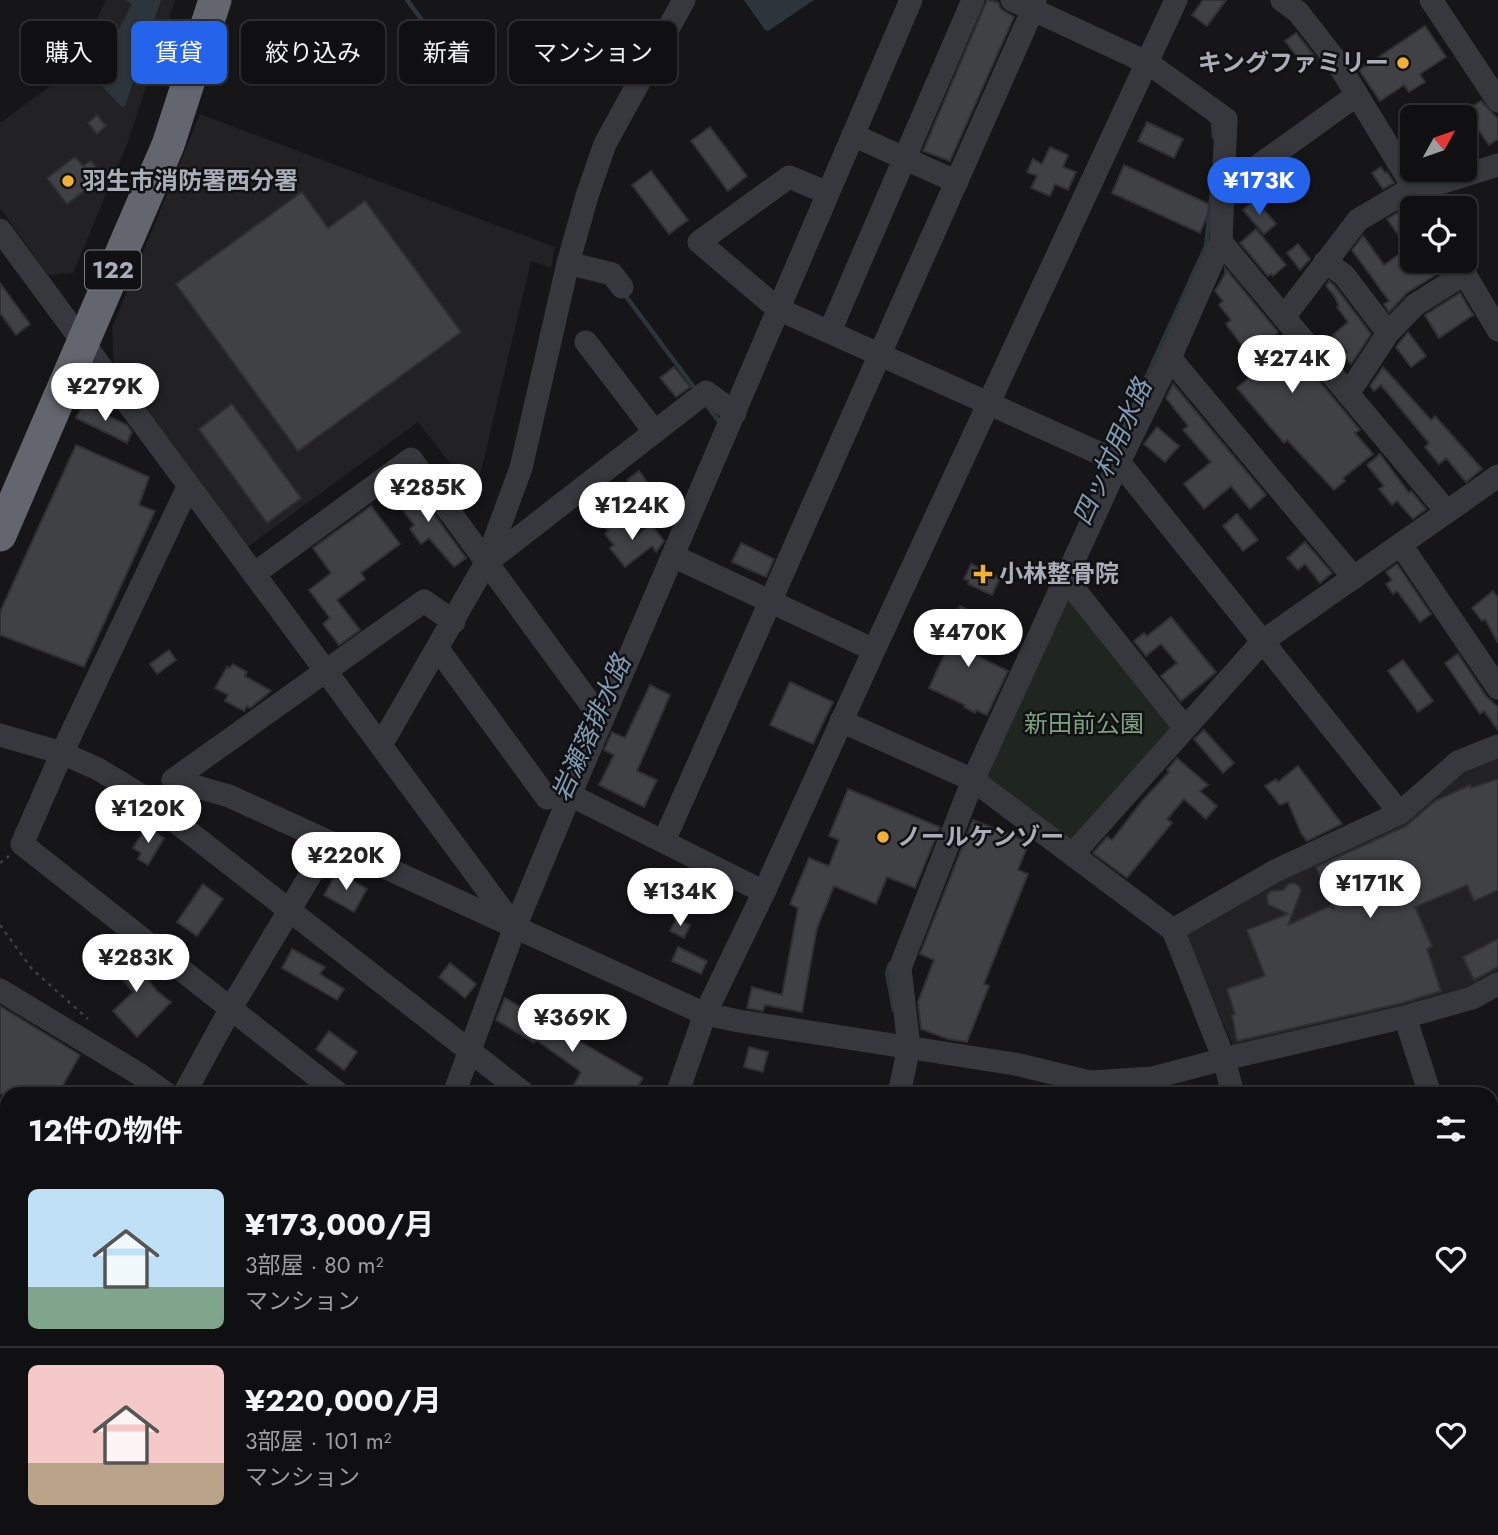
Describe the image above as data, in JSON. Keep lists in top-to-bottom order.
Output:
{
  "streets": {
    "highway": ["122"]
  },
  "water": ["四ッ村用水路", "岩瀬落排水路"],
  "parks": ["新田前公園"],
  "places": {
    "other": ["キングファミリー", "羽生市消防署西分署", "ノールケンゾー"],
    "health": ["小林整骨院"]
  },
  "north": "top right",
  "page": {
    "chip": [
      "購入",
      "賃貸",
      "絞り込み",
      "新着",
      "マンション"
    ],
    "price": [
      "¥173K",
      "¥274K",
      "¥279K",
      "¥285K",
      "¥124K",
      "¥470K",
      "¥120K",
      "¥220K",
      "¥171K",
      "¥134K",
      "¥283K",
      "¥369K"
    ],
    "heading": "12件の物件",
    "list": [
      {
        "name": "¥173,000/月",
        "note": "3部屋 · 80 m² · マンション"
      },
      {
        "name": "¥220,000/月",
        "note": "3部屋 · 101 m² · マンション"
      }
    ]
  }
}
